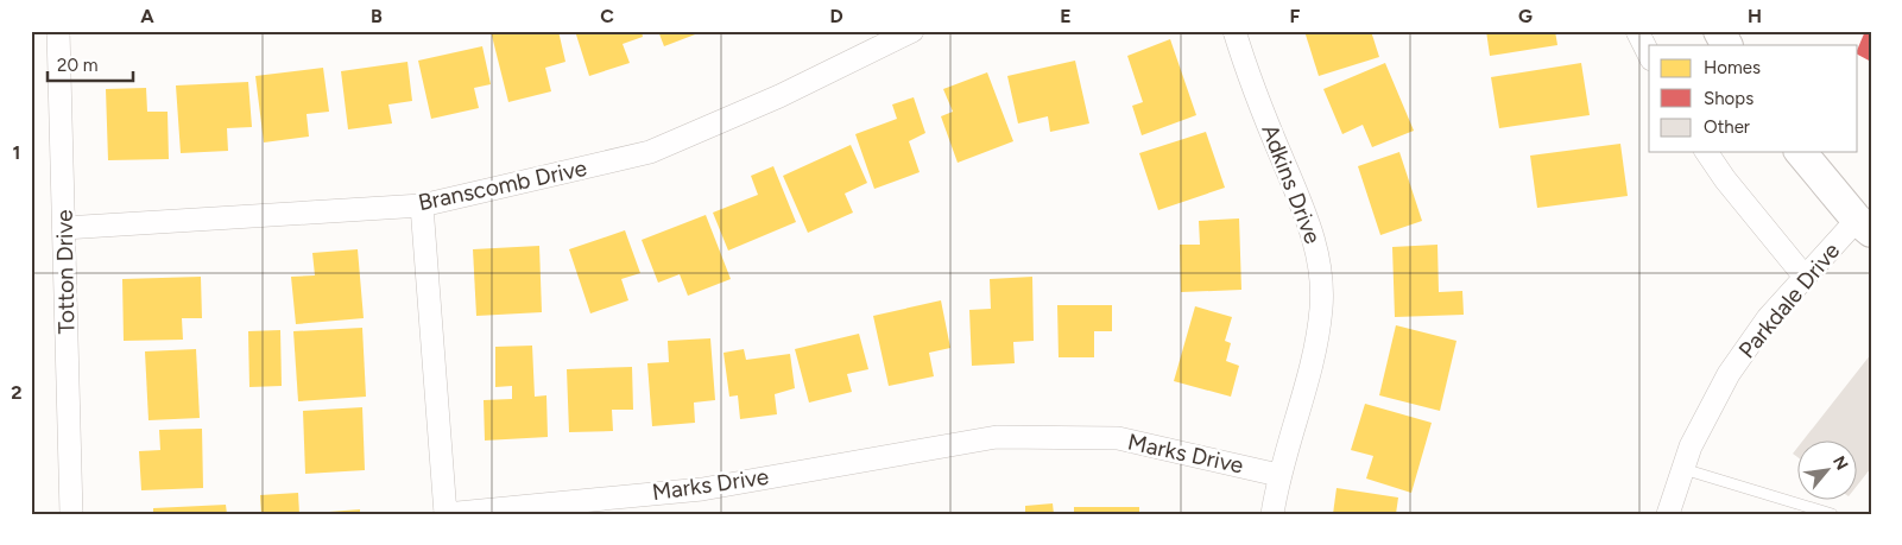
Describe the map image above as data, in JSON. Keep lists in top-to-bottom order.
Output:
{
  "streets": {
    "street": [
      "Adkins Drive",
      "Branscomb Drive",
      "Totton Drive",
      "Parkdale Drive",
      "Marks Drive"
    ]
  },
  "crossings": [
    ["Adkins Drive", "Marks Drive"],
    ["Branscomb Drive", "Totton Drive"],
    ["Branscomb Drive", "Marks Drive"]
  ],
  "legend": ["Homes", "Shops", "Other"],
  "scale_bar": "20 m",
  "north": "top right",
  "grid": {
    "columns": [
      "A",
      "B",
      "C",
      "D",
      "E",
      "F",
      "G",
      "H"
    ],
    "rows": ["1", "2"]
  }
}
